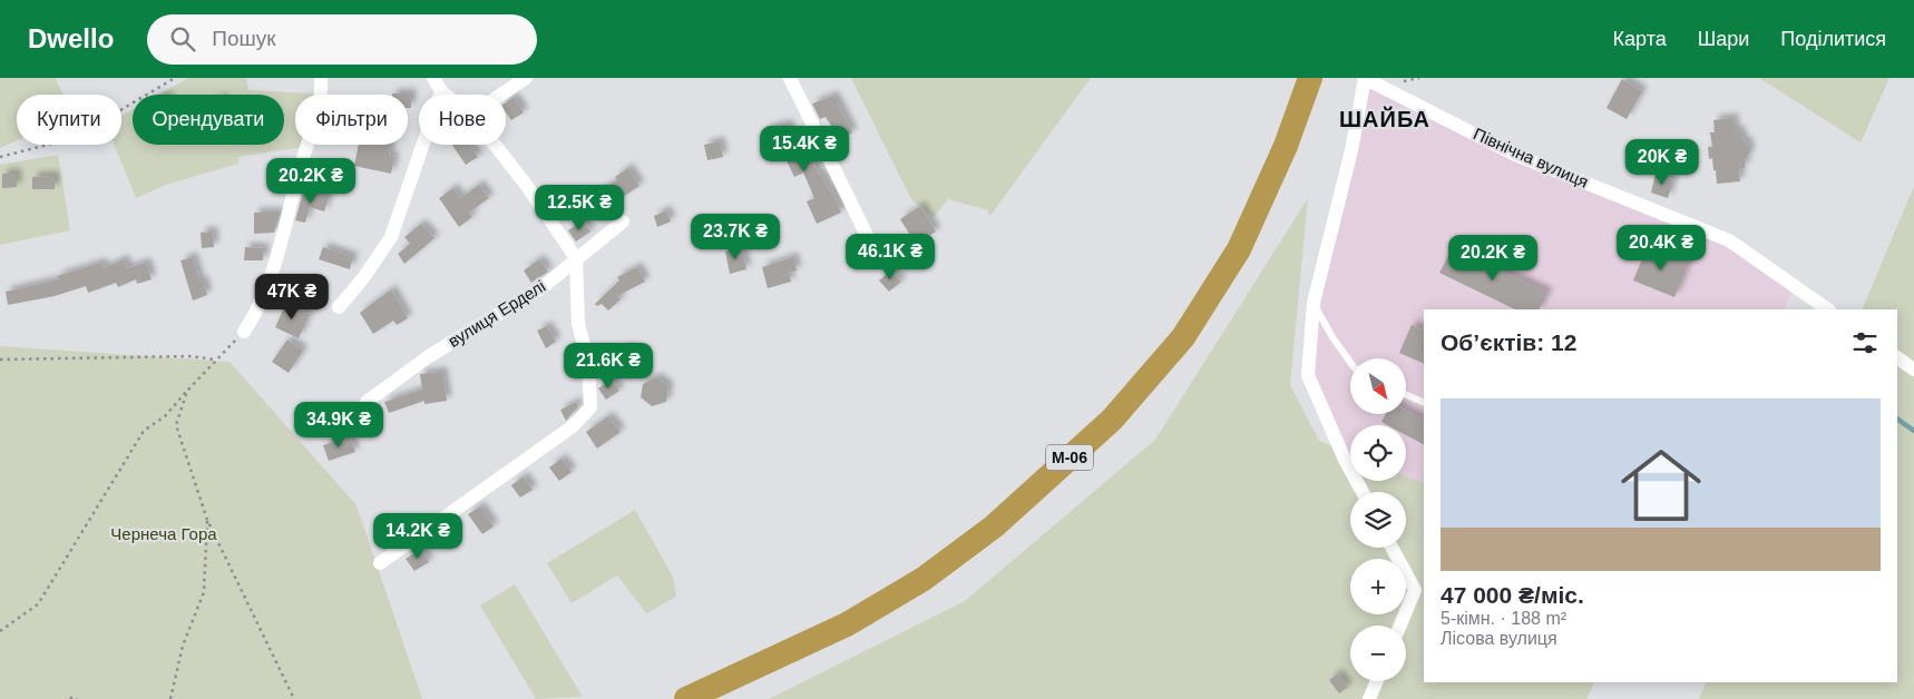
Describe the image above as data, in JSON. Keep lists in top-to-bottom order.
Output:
{
  "streets": {
    "highway": ["М-06"],
    "street": ["Північна вулиця", "вулиця Ерделі"]
  },
  "districts": ["ШАЙБА"],
  "parks": ["Чернеча Гора"],
  "north": "bottom right",
  "page": {
    "header": "Dwello",
    "search": "Пошук",
    "nav": ["Карта", "Шари", "Поділитися"],
    "chip": [
      "Купити",
      "Орендувати",
      "Фільтри",
      "Нове"
    ],
    "price": [
      "15.4K ₴",
      "20K ₴",
      "20.2K ₴",
      "12.5K ₴",
      "23.7K ₴",
      "20.4K ₴",
      "46.1K ₴",
      "20.2K ₴",
      "47K ₴",
      "21.6K ₴",
      "34.9K ₴",
      "14.2K ₴"
    ],
    "heading": "Об’єктів: 12",
    "map_buttons": ["+", "−"],
    "list": [
      {
        "name": "47 000 ₴/міс.",
        "note": "5-кімн. · 188 m² · Лісова вулиця"
      }
    ]
  }
}
